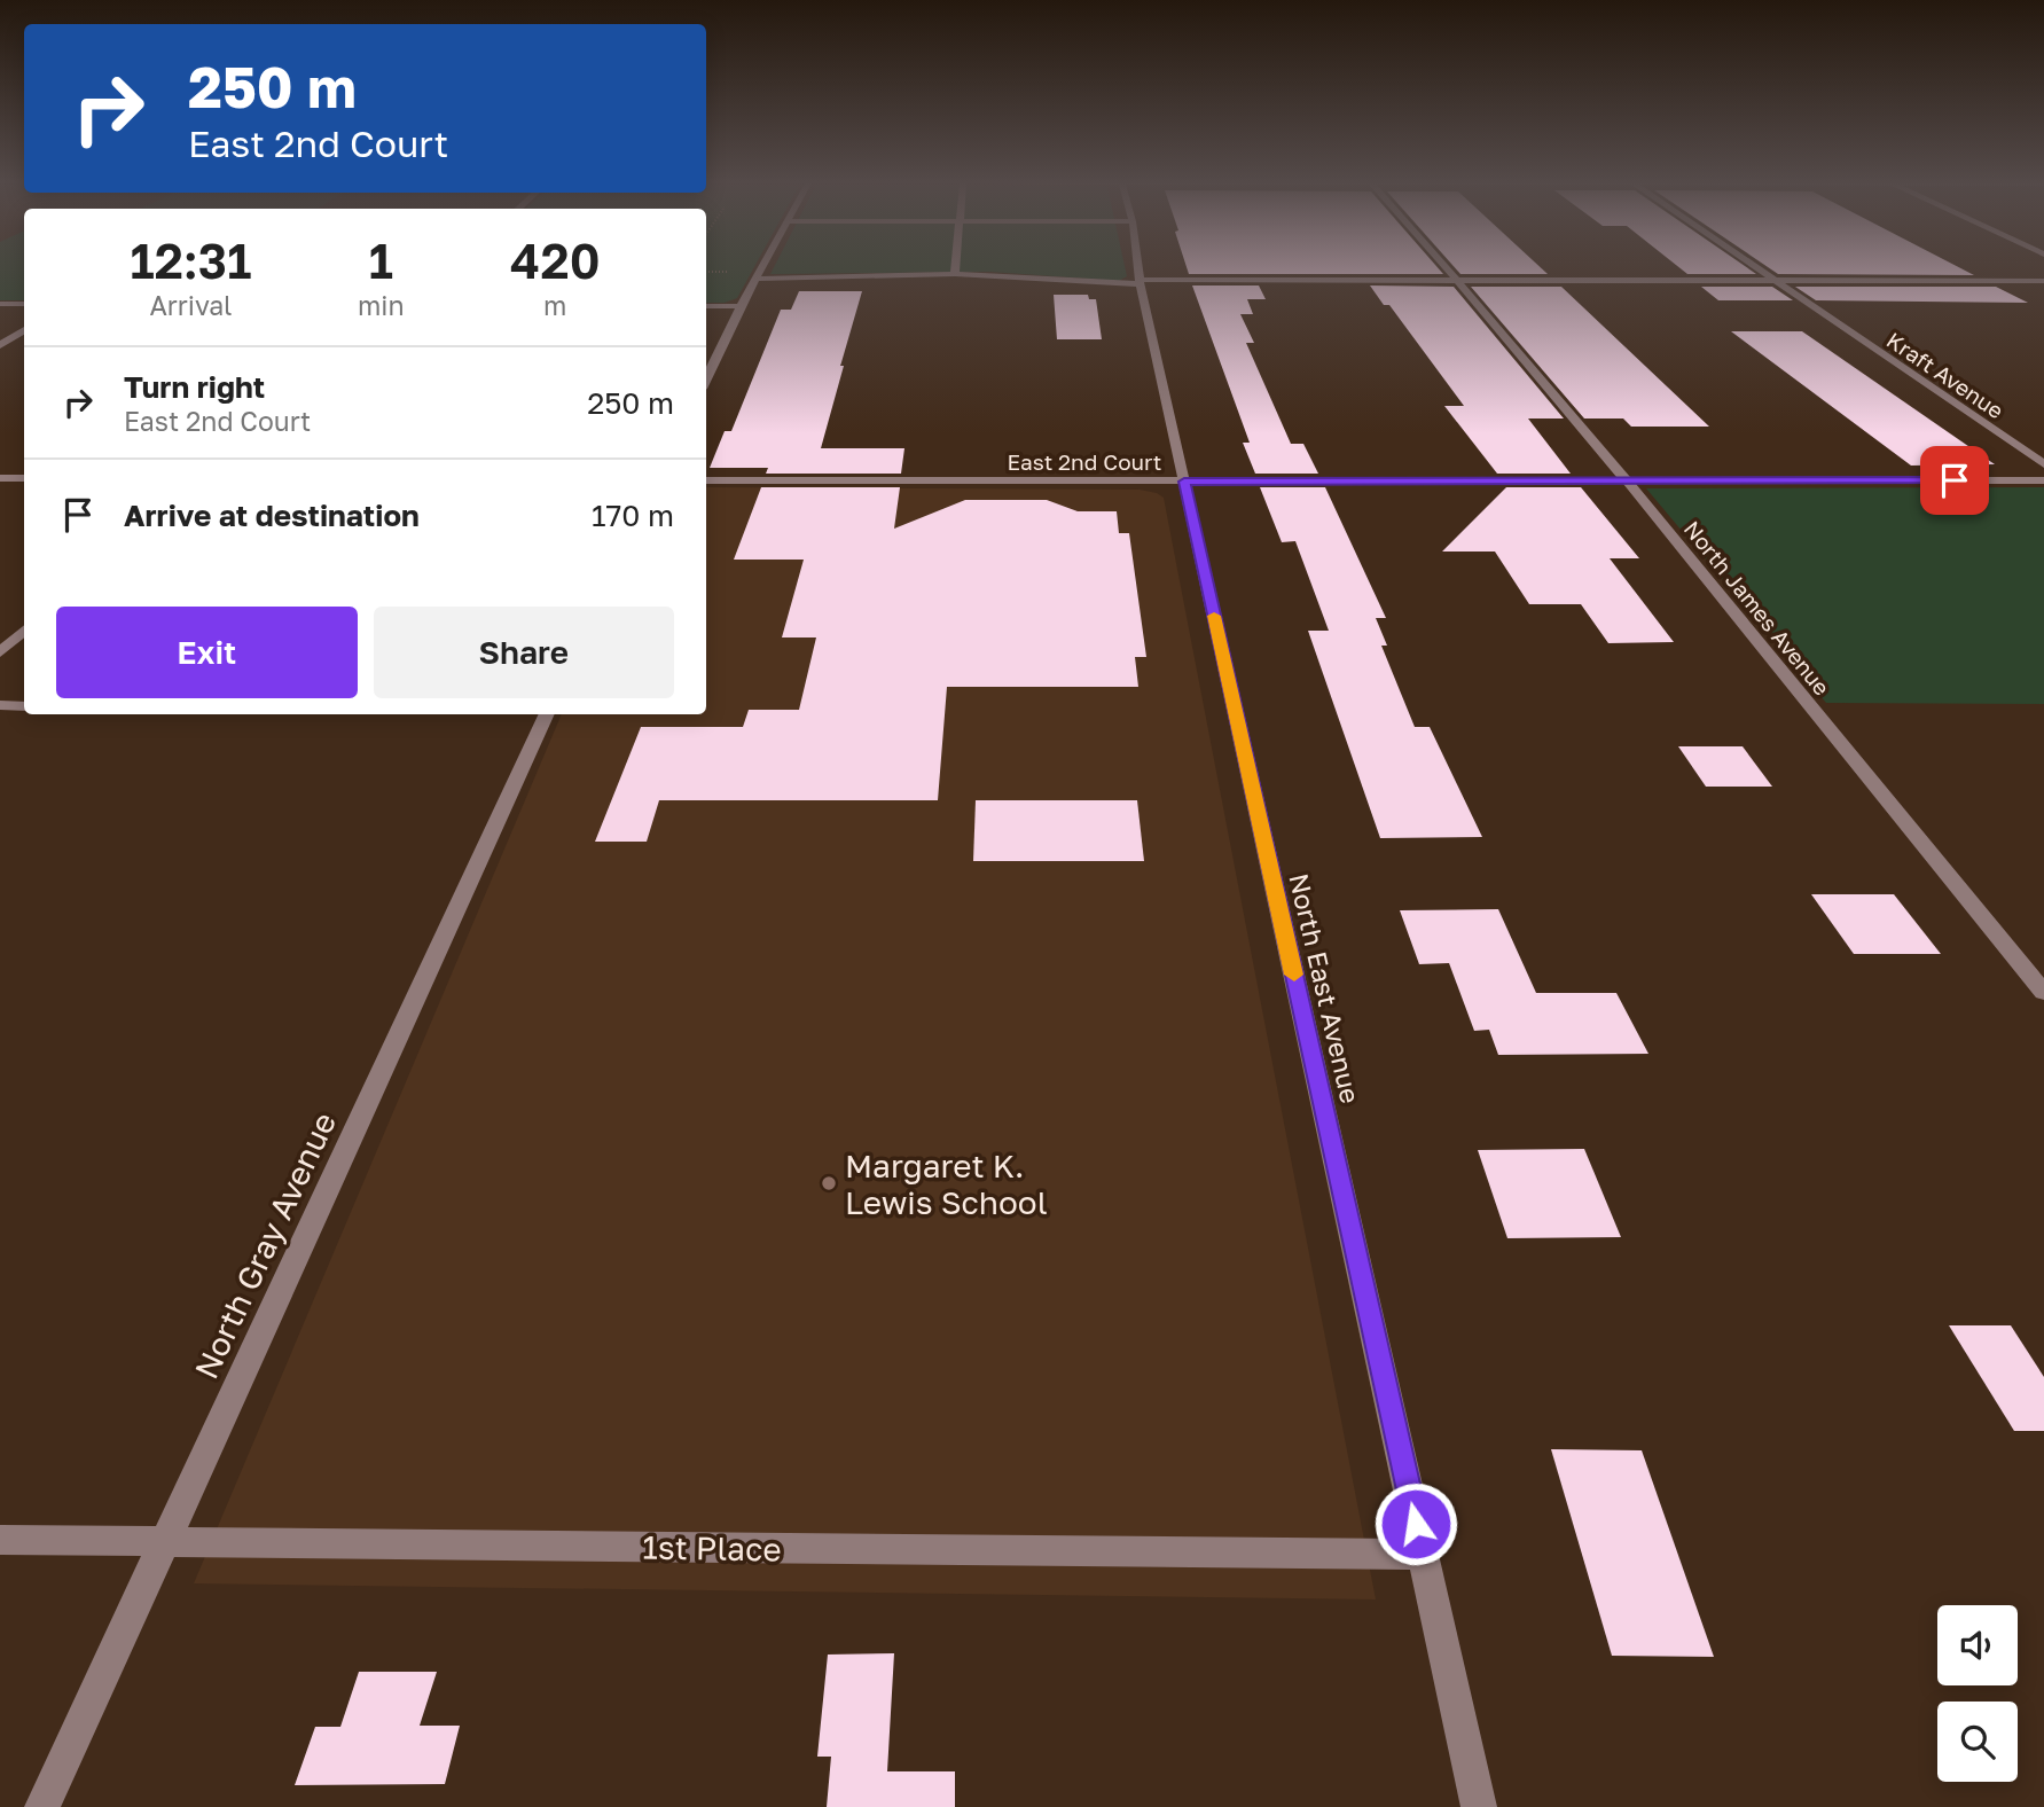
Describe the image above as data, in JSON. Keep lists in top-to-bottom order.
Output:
{
  "streets": {
    "street": [
      "Kraft Avenue",
      "East 2nd Court",
      "North James Avenue",
      "North East Avenue",
      "North Gray Avenue",
      "1st Place"
    ]
  },
  "crossings": [
    ["East 2nd Court", "North James Avenue"],
    ["East 2nd Court", "North East Avenue"],
    ["North East Avenue", "1st Place"],
    ["North Gray Avenue", "1st Place"]
  ],
  "places": ["Margaret K. Lewis School"],
  "page": {
    "turn": ["250 m", "East 2nd Court"],
    "eta": [
      "12:31",
      "Arrival",
      "1",
      "min",
      "420",
      "m"
    ],
    "list": [
      {
        "name": "Turn right",
        "note": "East 2nd Court",
        "value": "250 m"
      },
      {
        "name": "Arrive at destination",
        "value": "170 m"
      }
    ],
    "buttons": ["Exit", "Share"]
  }
}
